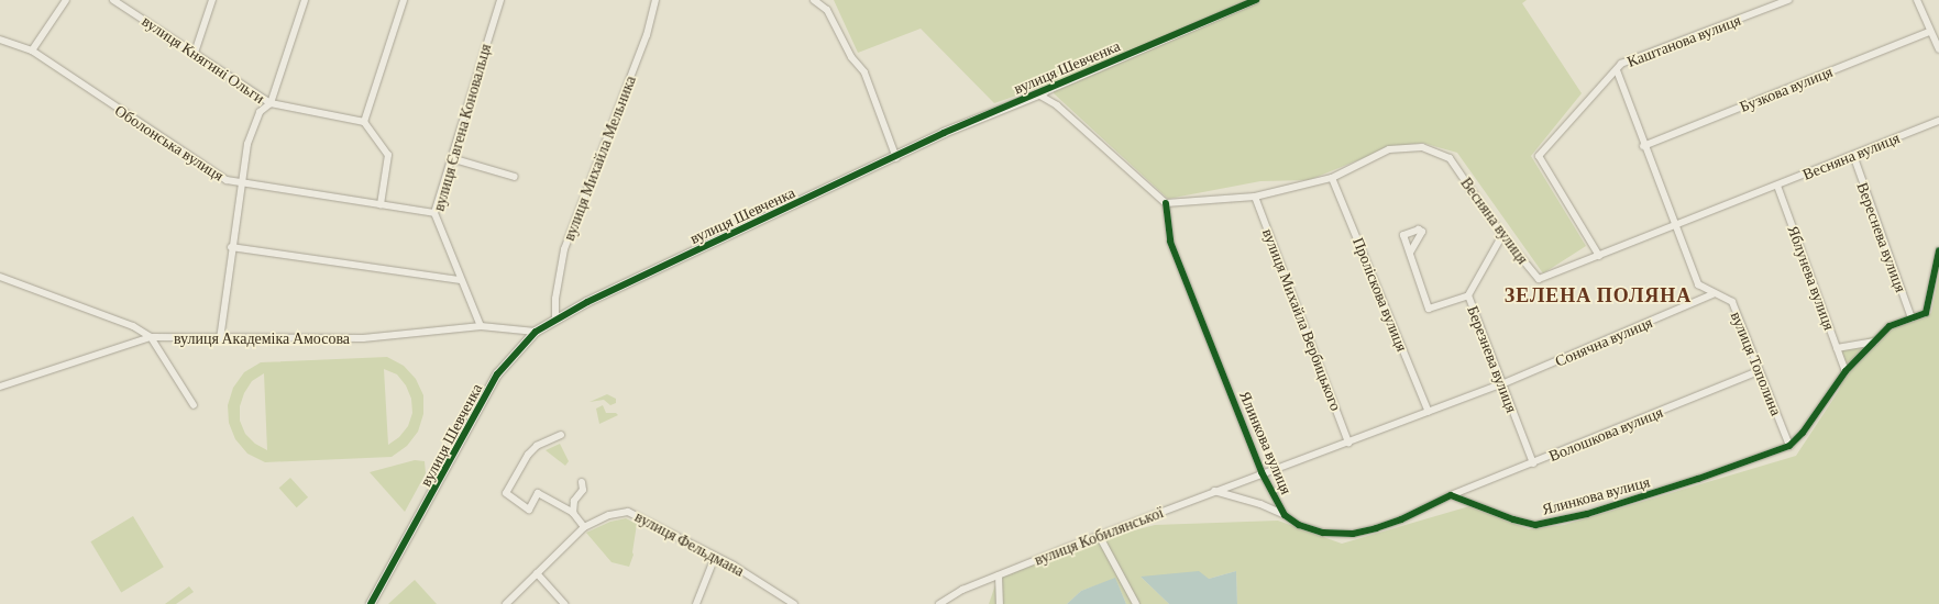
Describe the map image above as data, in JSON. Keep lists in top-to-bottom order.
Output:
{
  "streets": {
    "street": [
      "Каштанова вулиця",
      "вулиця Княгині Ольги",
      "вулиця Шевченка",
      "Бузкова вулиця",
      "вулиця Євгена Коновальця",
      "Оболонська вулиця",
      "Весняна вулиця",
      "вулиця Михайла Мельника",
      "Вереснева вулиця",
      "Яблунева вулиця",
      "Проліскова вулиця",
      "вулиця Михайла Вербицького",
      "вулиця Академіка Амосова",
      "Сонячна вулиця",
      "Березнева вулиця",
      "вулиця Тополина",
      "Волошкова вулиця",
      "Ялинкова вулиця",
      "вулиця Кобилянської",
      "вулиця Фельдмана"
    ]
  },
  "crossings": [
    ["Каштанова вулиця", "Весняна вулиця"],
    ["вулиця Шевченка", "вулиця Михайла Мельника"],
    ["вулиця Шевченка", "вулиця Академіка Амосова"],
    ["вулиця Євгена Коновальця", "Оболонська вулиця"],
    ["вулиця Євгена Коновальця", "вулиця Академіка Амосова"],
    ["Весняна вулиця", "Вереснева вулиця"],
    ["Весняна вулиця", "Яблунева вулиця"],
    ["Весняна вулиця", "Проліскова вулиця"],
    ["Весняна вулиця", "вулиця Михайла Вербицького"],
    ["Весняна вулиця", "Березнева вулиця"],
    ["Весняна вулиця", "Ялинкова вулиця"],
    ["Вереснева вулиця", "Ялинкова вулиця"],
    ["Яблунева вулиця", "Ялинкова вулиця"],
    ["Проліскова вулиця", "Сонячна вулиця"],
    ["вулиця Михайла Вербицького", "Сонячна вулиця"],
    ["Сонячна вулиця", "Березнева вулиця"],
    ["Сонячна вулиця", "вулиця Тополина"],
    ["Сонячна вулиця", "Ялинкова вулиця"],
    ["Сонячна вулиця", "вулиця Кобилянської"],
    ["Березнева вулиця", "Волошкова вулиця"],
    ["вулиця Тополина", "Волошкова вулиця"],
    ["вулиця Тополина", "Ялинкова вулиця"],
    ["Волошкова вулиця", "Ялинкова вулиця"],
    ["Ялинкова вулиця", "вулиця Кобилянської"]
  ],
  "districts": ["ЗЕЛЕНА ПОЛЯНА"]
}
